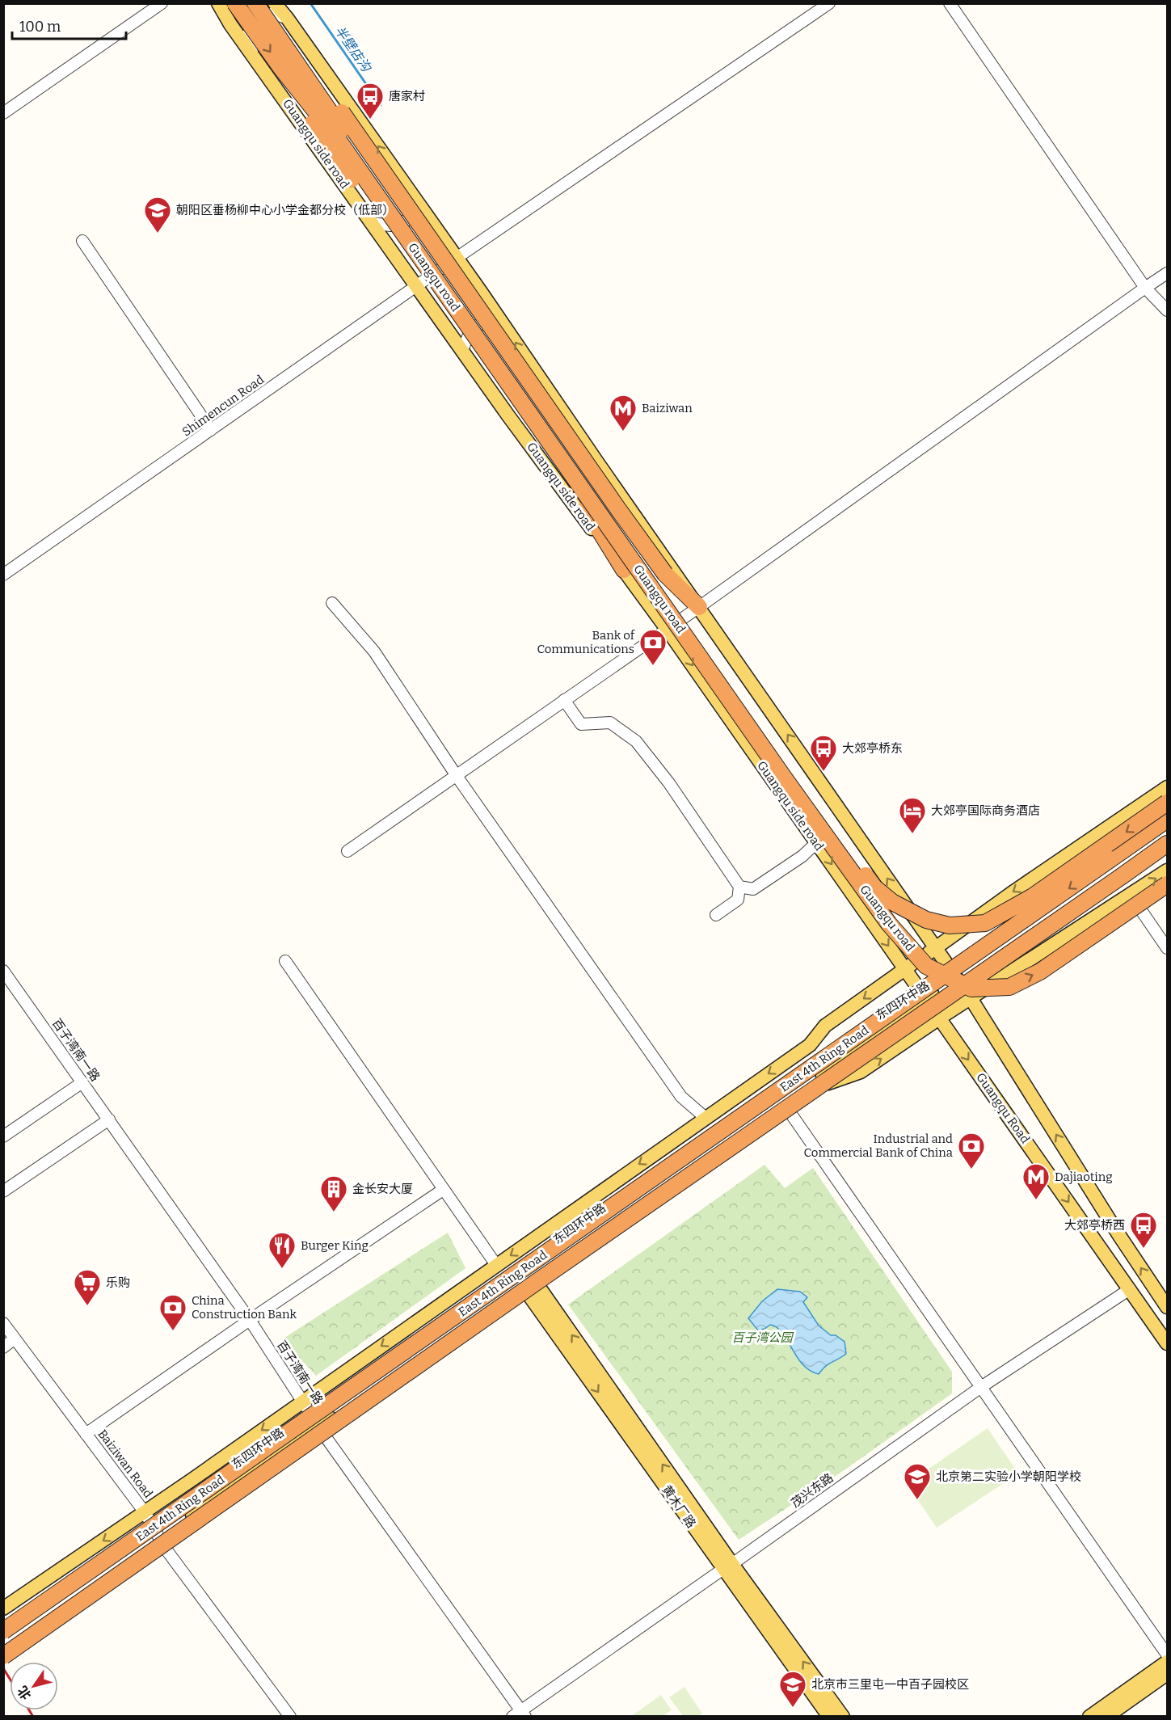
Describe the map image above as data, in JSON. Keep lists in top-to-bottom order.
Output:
{
  "streets": {
    "highway": ["Guangqu road", "East 4th Ring Road"],
    "main road": ["Guangqu side road", "东四环中路", "Guangqu Road"],
    "street": [
      "Shimencun Road",
      "百子湾南一路",
      "Baiziwan Road",
      "茂兴东路"
    ]
  },
  "crossings": [
    ["Guangqu side road", "Shimencun Road"],
    ["Guangqu side road", "东四环中路"],
    ["Guangqu side road", "Guangqu Road"],
    ["东四环中路", "百子湾南一路"],
    ["东四环中路", "East 4th Ring Road"],
    ["东四环中路", "Guangqu Road"],
    ["东四环中路", "Baiziwan Road"],
    ["百子湾南一路", "茂兴东路"],
    ["Guangqu Road", "茂兴东路"]
  ],
  "water": ["半壁店沟"],
  "parks": ["百子湾公园"],
  "places": {
    "bus stop": ["唐家村", "大郊亭桥东", "大郊亭桥西"],
    "school or university": ["朝阳区垂杨柳中心小学金都分校（低部）", "北京第二实验小学朝阳学校", "北京市三里屯一中百子园校区"],
    "metro station": ["Baiziwan", "Dajiaoting"],
    "bank": ["Bank of Communications", "Industrial and Commercial Bank of China", "China Construction Bank"],
    "hotel": ["大郊亭国际商务酒店"],
    "building": ["金长安大厦"],
    "restaurant": ["Burger King"],
    "supermarket": ["乐购"]
  },
  "scale_bar": "100 m",
  "north": "bottom left"
}
